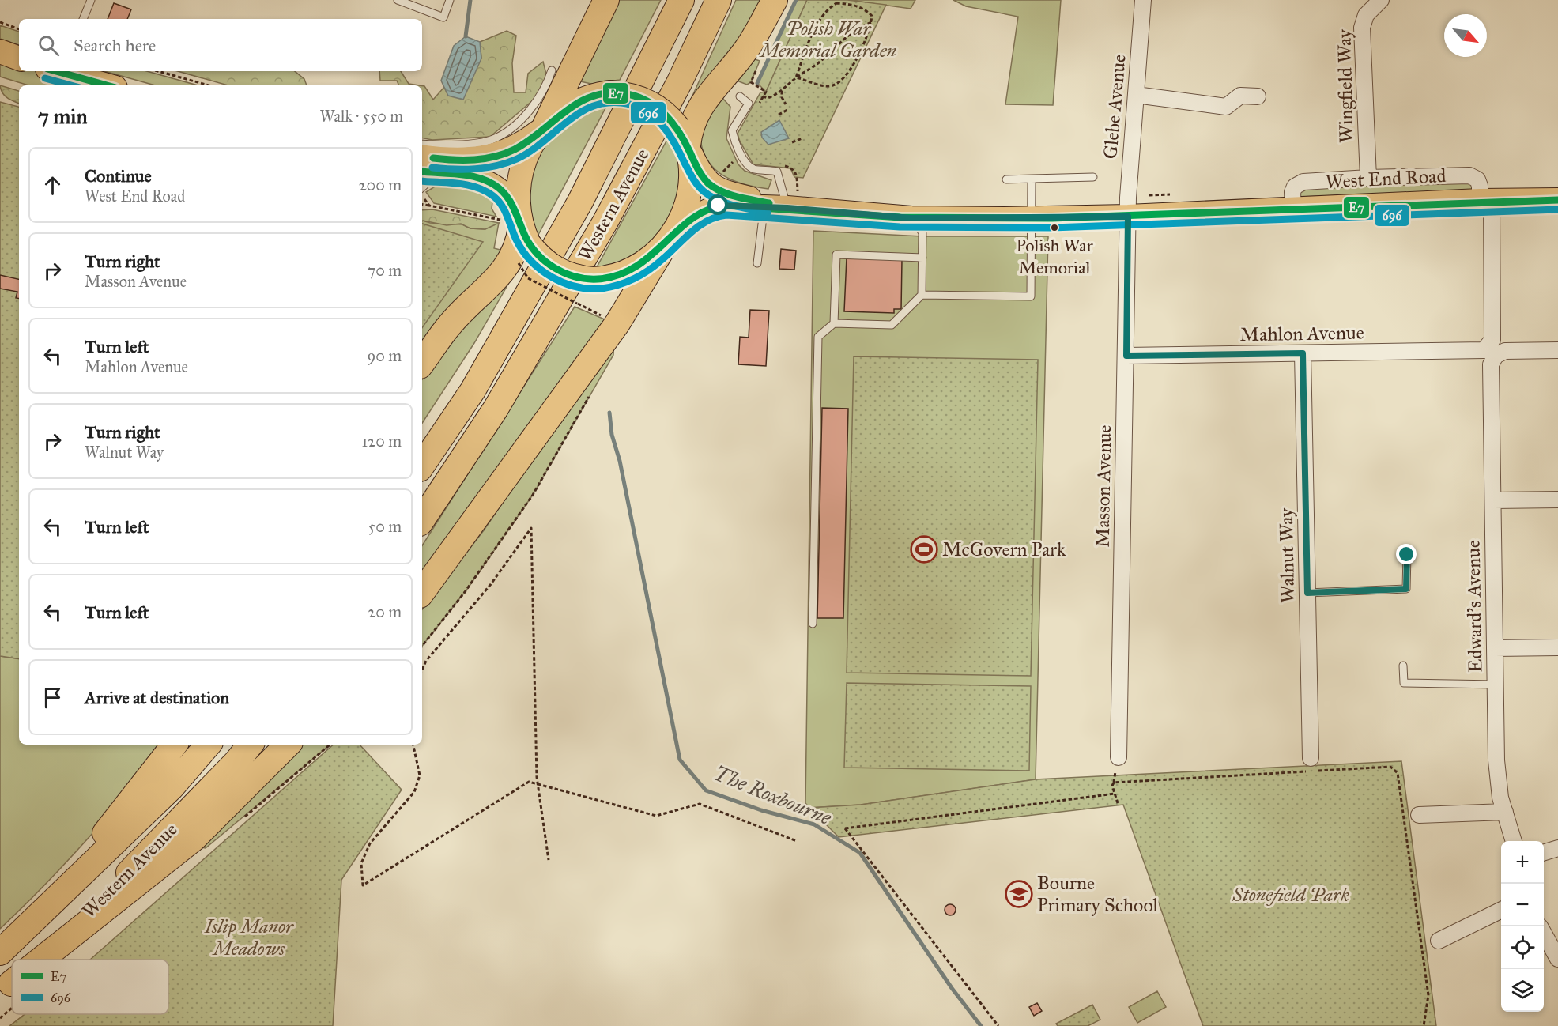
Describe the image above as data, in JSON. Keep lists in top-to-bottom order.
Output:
{
  "streets": {
    "highway": ["Western Avenue"],
    "main road": ["West End Road"],
    "street": [
      "Wingfield Way",
      "Glebe Avenue",
      "Mahlon Avenue",
      "Masson Avenue",
      "Walnut Way",
      "Edward's Avenue"
    ]
  },
  "crossings": [
    ["Wingfield Way", "West End Road"],
    ["Glebe Avenue", "West End Road"],
    ["Glebe Avenue", "Masson Avenue"],
    ["West End Road", "Masson Avenue"],
    ["West End Road", "Edward's Avenue"],
    ["Mahlon Avenue", "Masson Avenue"],
    ["Mahlon Avenue", "Walnut Way"],
    ["Mahlon Avenue", "Edward's Avenue"]
  ],
  "water": ["The Roxbourne"],
  "parks": ["Polish War Memorial Garden", "Stonefield Park", "Islip Manor Meadows"],
  "places": {
    "other": ["Polish War Memorial"],
    "sports": ["McGovern Park"],
    "school or university": ["Bourne Primary School"]
  },
  "lines": ["transit line E7", "transit line 696"],
  "legend": ["E7", "696"],
  "north": "bottom right",
  "page": {
    "search": "Search here",
    "heading": ["7 min", "Walk · 550 m"],
    "list": [
      ["Continue", "West End Road", "200 m"],
      ["Turn right", "Masson Avenue", "70 m"],
      ["Turn left", "Mahlon Avenue", "90 m"],
      ["Turn right", "Walnut Way", "120 m"],
      ["Turn left", "50 m"],
      ["Turn left", "20 m"],
      "Arrive at destination"
    ],
    "map_buttons": ["+", "−"]
  }
}
